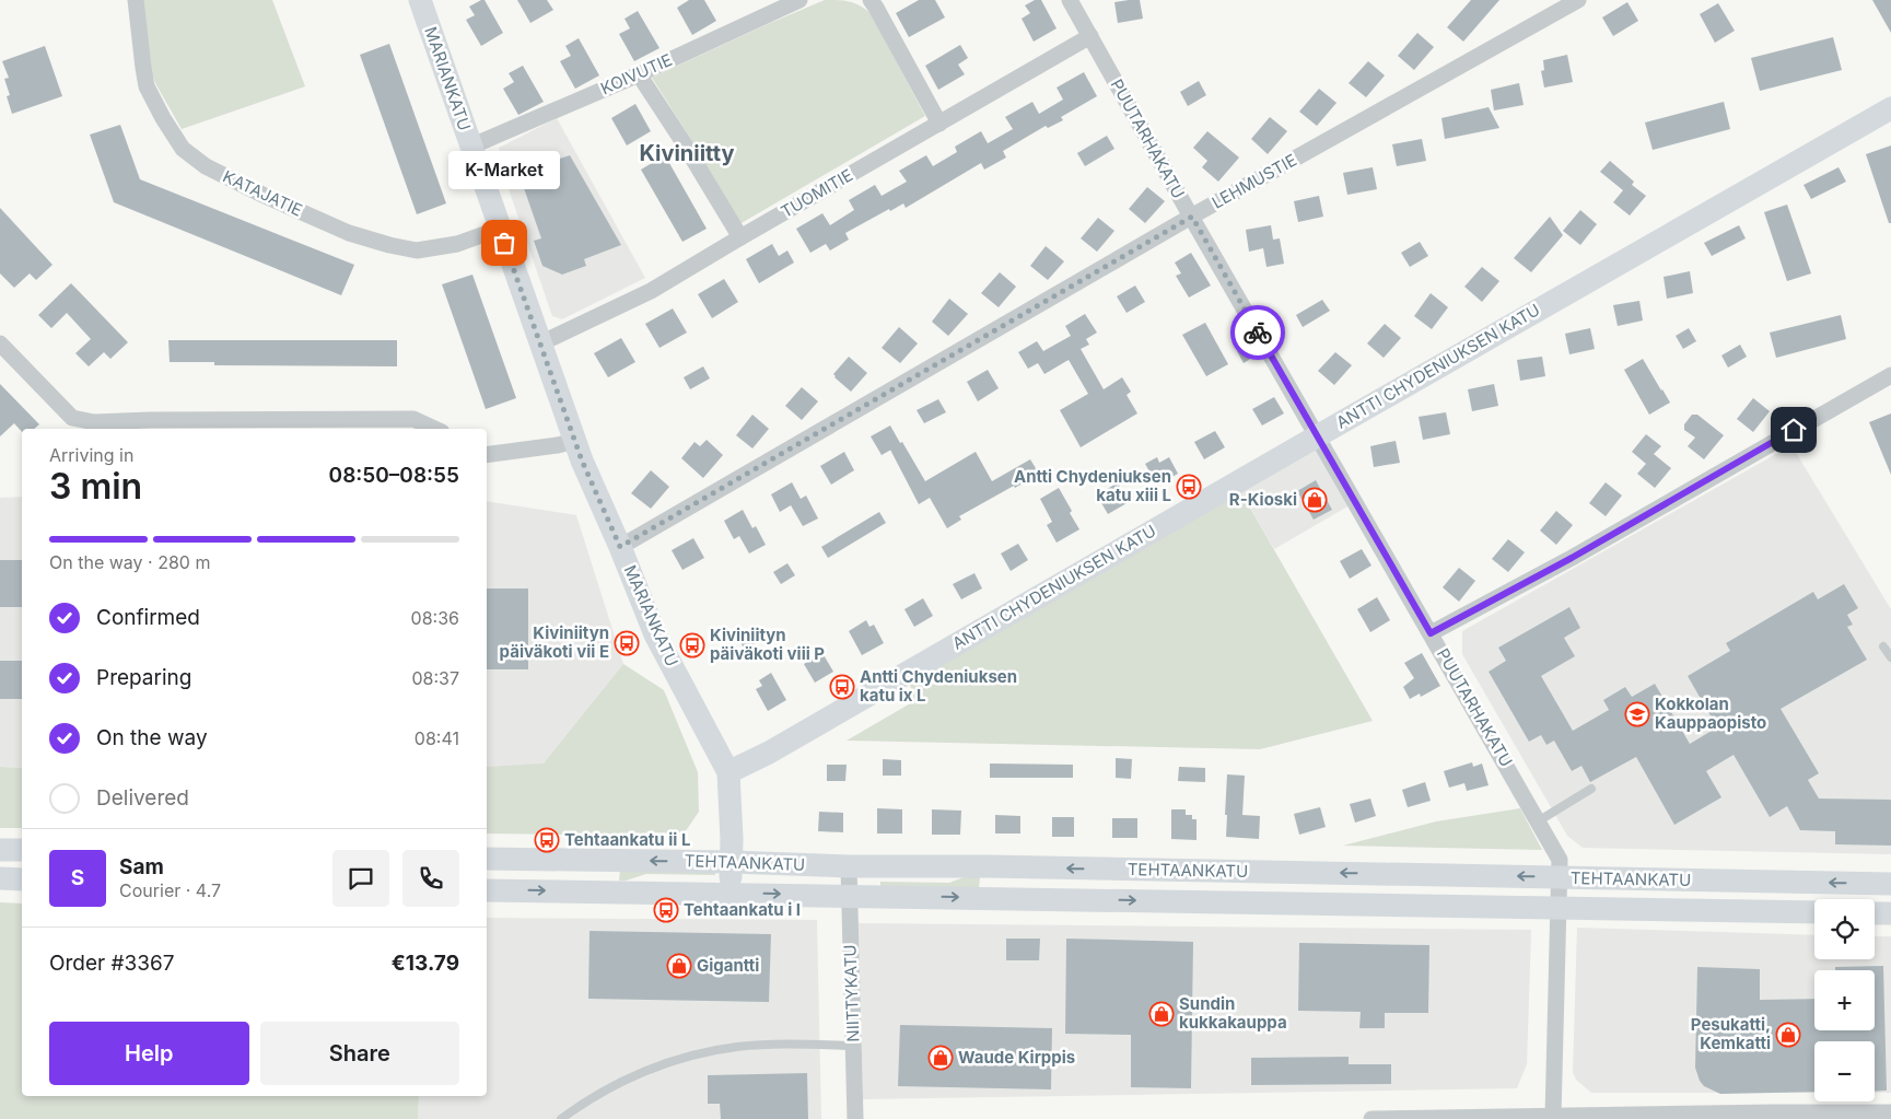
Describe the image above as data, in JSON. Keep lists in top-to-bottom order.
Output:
{
  "streets": {
    "main road": ["MARIANKATU", "ANTTI CHYDENIUKSEN KATU", "TEHTAANKATU"],
    "street": [
      "KOIVUTIE",
      "PUUTARHAKATU",
      "LEHMUSTIE",
      "KATAJATIE",
      "TUOMITIE",
      "NIITTYKATU"
    ]
  },
  "crossings": [
    ["KOIVUTIE", "MARIANKATU"],
    ["MARIANKATU", "LEHMUSTIE"],
    ["MARIANKATU", "KATAJATIE"],
    ["MARIANKATU", "TUOMITIE"],
    ["MARIANKATU", "ANTTI CHYDENIUKSEN KATU"],
    ["MARIANKATU", "TEHTAANKATU"],
    ["PUUTARHAKATU", "LEHMUSTIE"],
    ["PUUTARHAKATU", "TUOMITIE"],
    ["PUUTARHAKATU", "ANTTI CHYDENIUKSEN KATU"],
    ["PUUTARHAKATU", "TEHTAANKATU"],
    ["TEHTAANKATU", "NIITTYKATU"]
  ],
  "districts": ["Kiviniitty"],
  "places": {
    "other": ["K-Market"],
    "bus stop": [
      "Antti Chydeniuksen katu xiii L",
      "Kiviniityn päiväkoti vii E",
      "Kiviniityn päiväkoti viii P",
      "Antti Chydeniuksen katu ix L",
      "Tehtaankatu ii L",
      "Tehtaankatu i I"
    ],
    "shop": [
      "R-Kioski",
      "Gigantti",
      "Sundin kukkakauppa",
      "Pesukatti, Kemkatti",
      "Waude Kirppis"
    ],
    "school or university": ["Kokkolan Kauppaopisto"]
  },
  "page": {
    "bubble": "K-Market",
    "heading": ["3 min", "Arriving in", "08:50–08:55"],
    "panel": [
      "Sam",
      "Courier · 4.7",
      "Order #3367",
      "€13.79"
    ],
    "bar": "On the way · 280 m",
    "list": [
      ["Confirmed", "08:36"],
      ["Preparing", "08:37"],
      ["On the way", "08:41"],
      "Delivered"
    ],
    "round": "S",
    "map_buttons": ["+", "−"],
    "buttons": ["Help", "Share"]
  }
}
